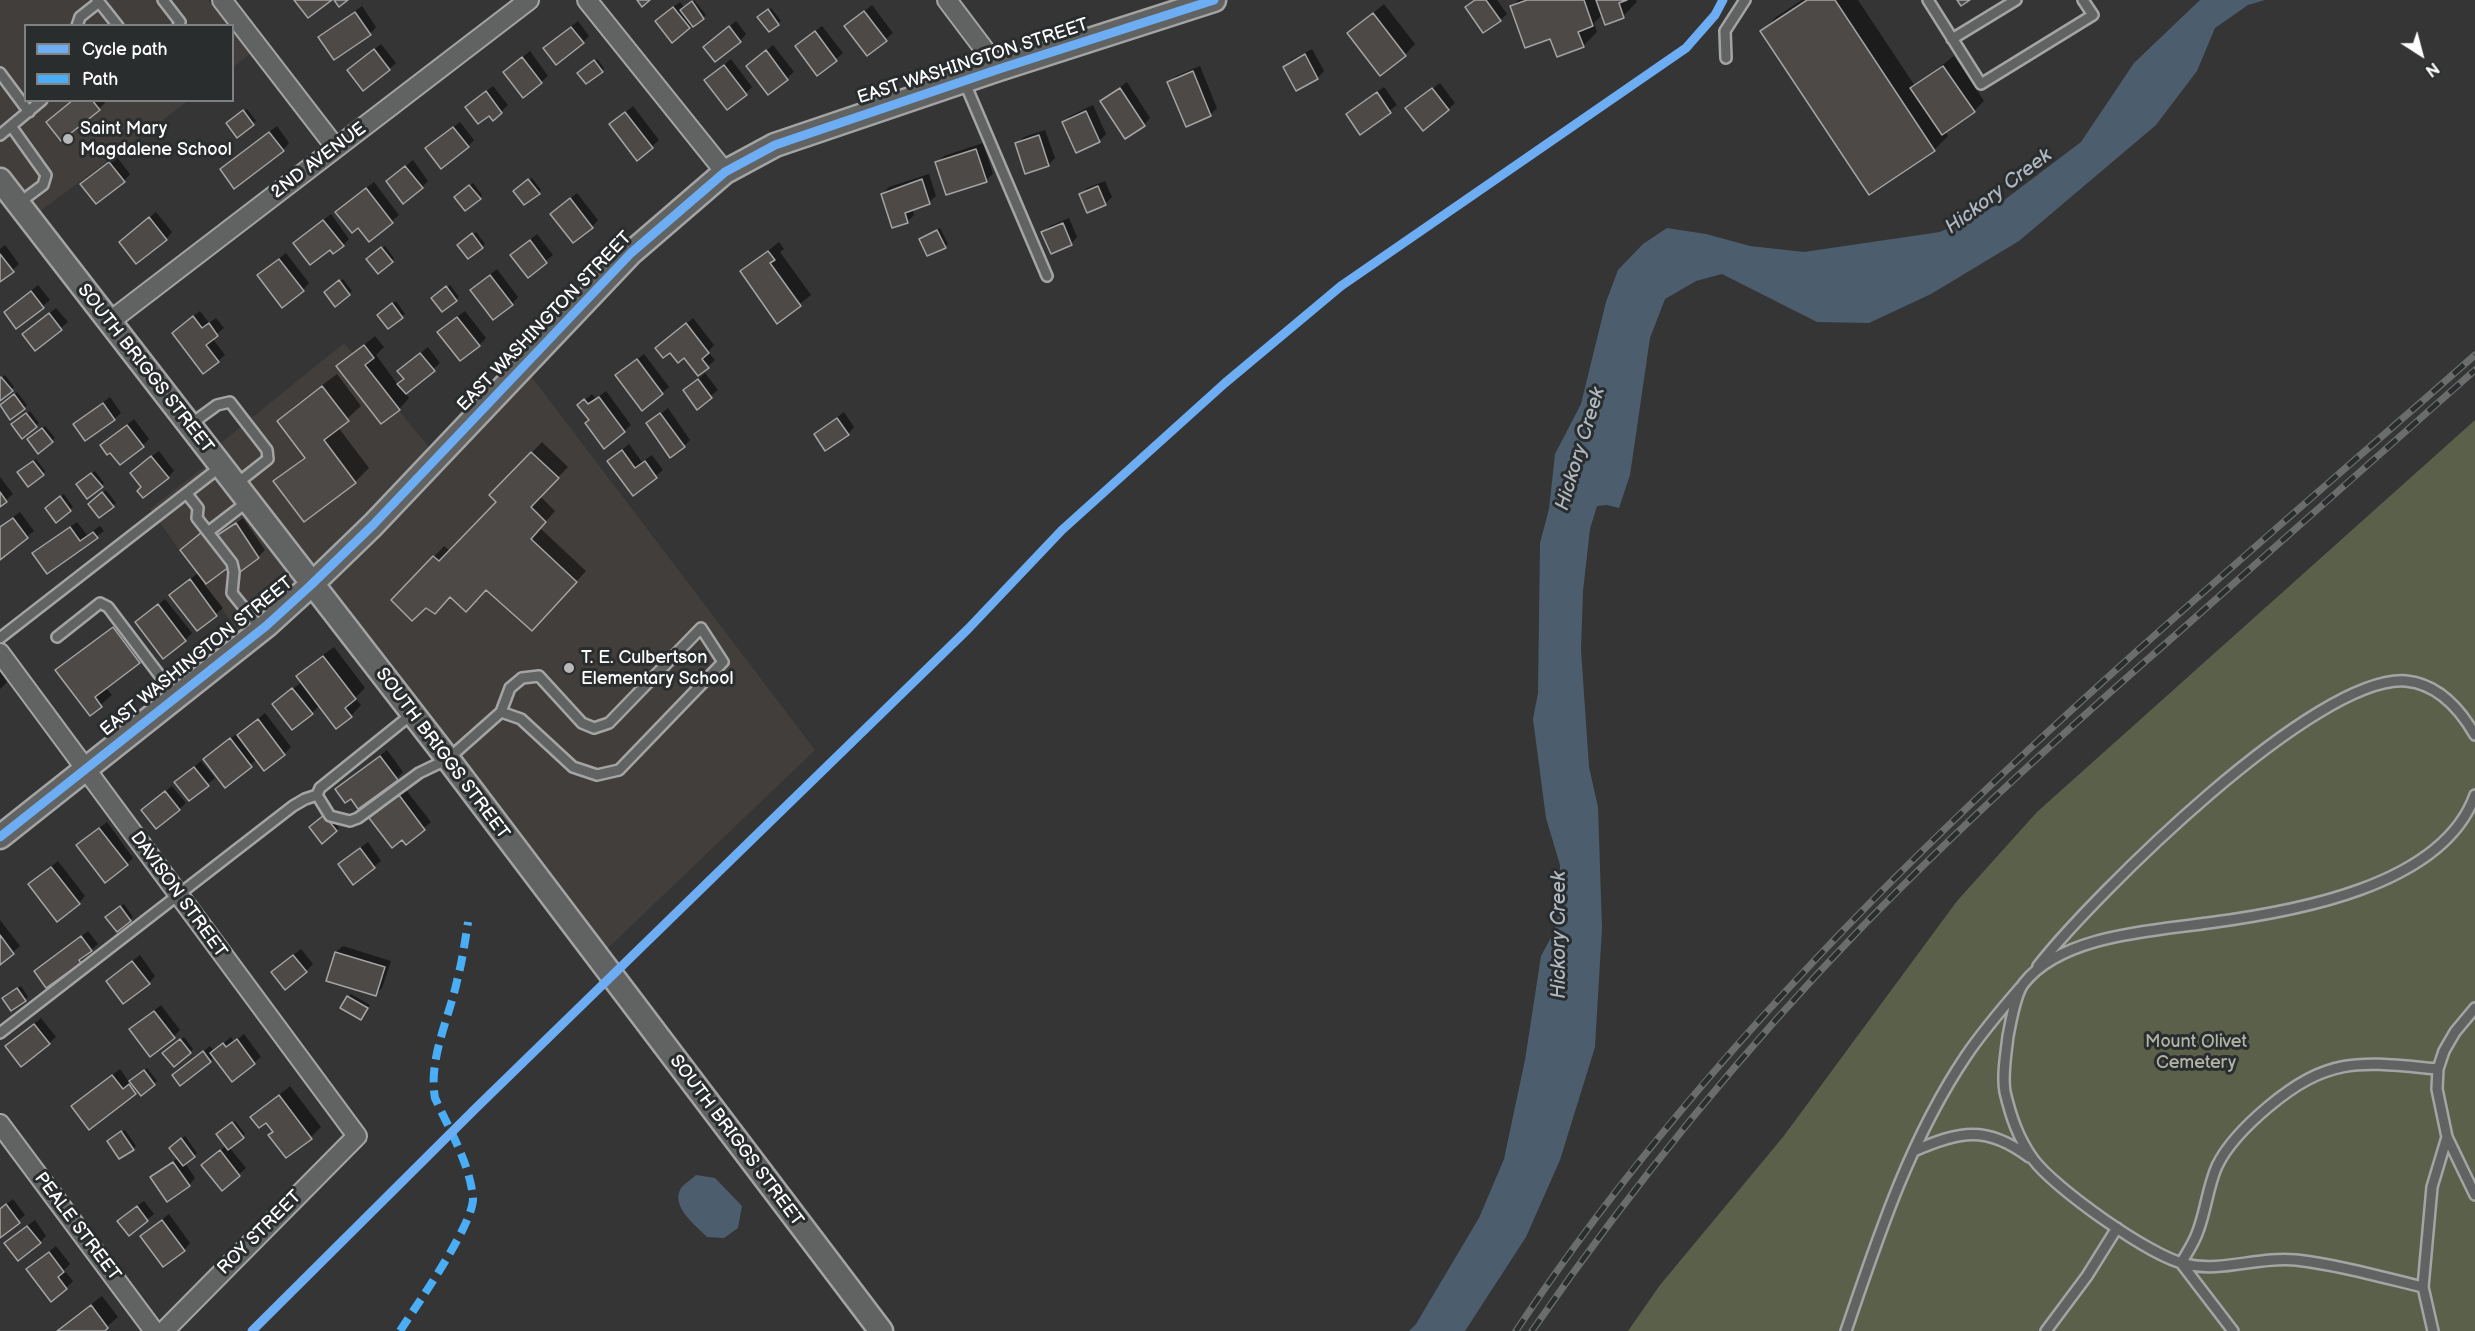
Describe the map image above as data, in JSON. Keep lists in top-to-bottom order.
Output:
{
  "streets": {
    "street": [
      "EAST WASHINGTON STREET",
      "2ND AVENUE",
      "SOUTH BRIGGS STREET",
      "DAVISON STREET",
      "PEALE STREET",
      "ROY STREET"
    ]
  },
  "crossings": [
    ["EAST WASHINGTON STREET", "SOUTH BRIGGS STREET"],
    ["EAST WASHINGTON STREET", "DAVISON STREET"],
    ["2ND AVENUE", "SOUTH BRIGGS STREET"],
    ["DAVISON STREET", "ROY STREET"]
  ],
  "water": ["Hickory Creek"],
  "parks": ["Mount Olivet Cemetery"],
  "places": ["Saint Mary Magdalene School", "T. E. Culbertson Elementary School"],
  "legend": ["Cycle path", "Path"],
  "north": "bottom right"
}
